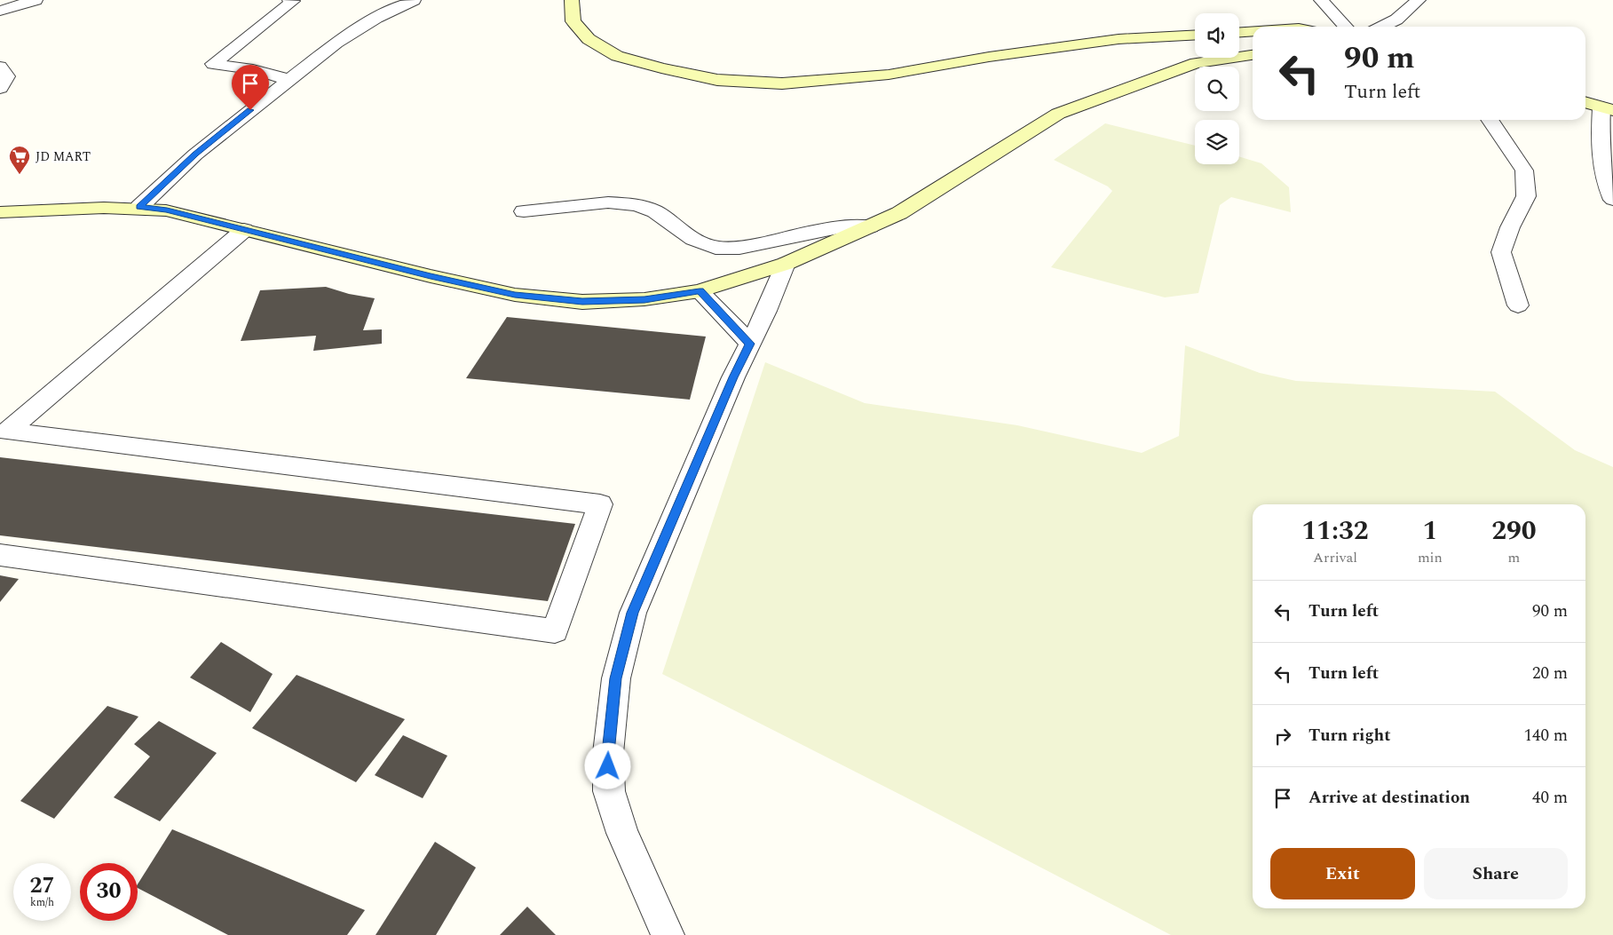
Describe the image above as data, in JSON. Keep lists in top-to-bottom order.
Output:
{
  "places": {
    "supermarket": ["JD MART"]
  },
  "page": {
    "turn": ["90 m", "Turn left"],
    "eta": [
      "11:32",
      "Arrival",
      "1",
      "min",
      "290",
      "m"
    ],
    "list": [
      {
        "name": "Turn left",
        "value": "90 m"
      },
      {
        "name": "Turn left",
        "value": "20 m"
      },
      {
        "name": "Turn right",
        "value": "140 m"
      },
      {
        "name": "Arrive at destination",
        "value": "40 m"
      }
    ],
    "buttons": ["Exit", "Share"],
    "speed": "27 km/h",
    "limit": "30"
  }
}
